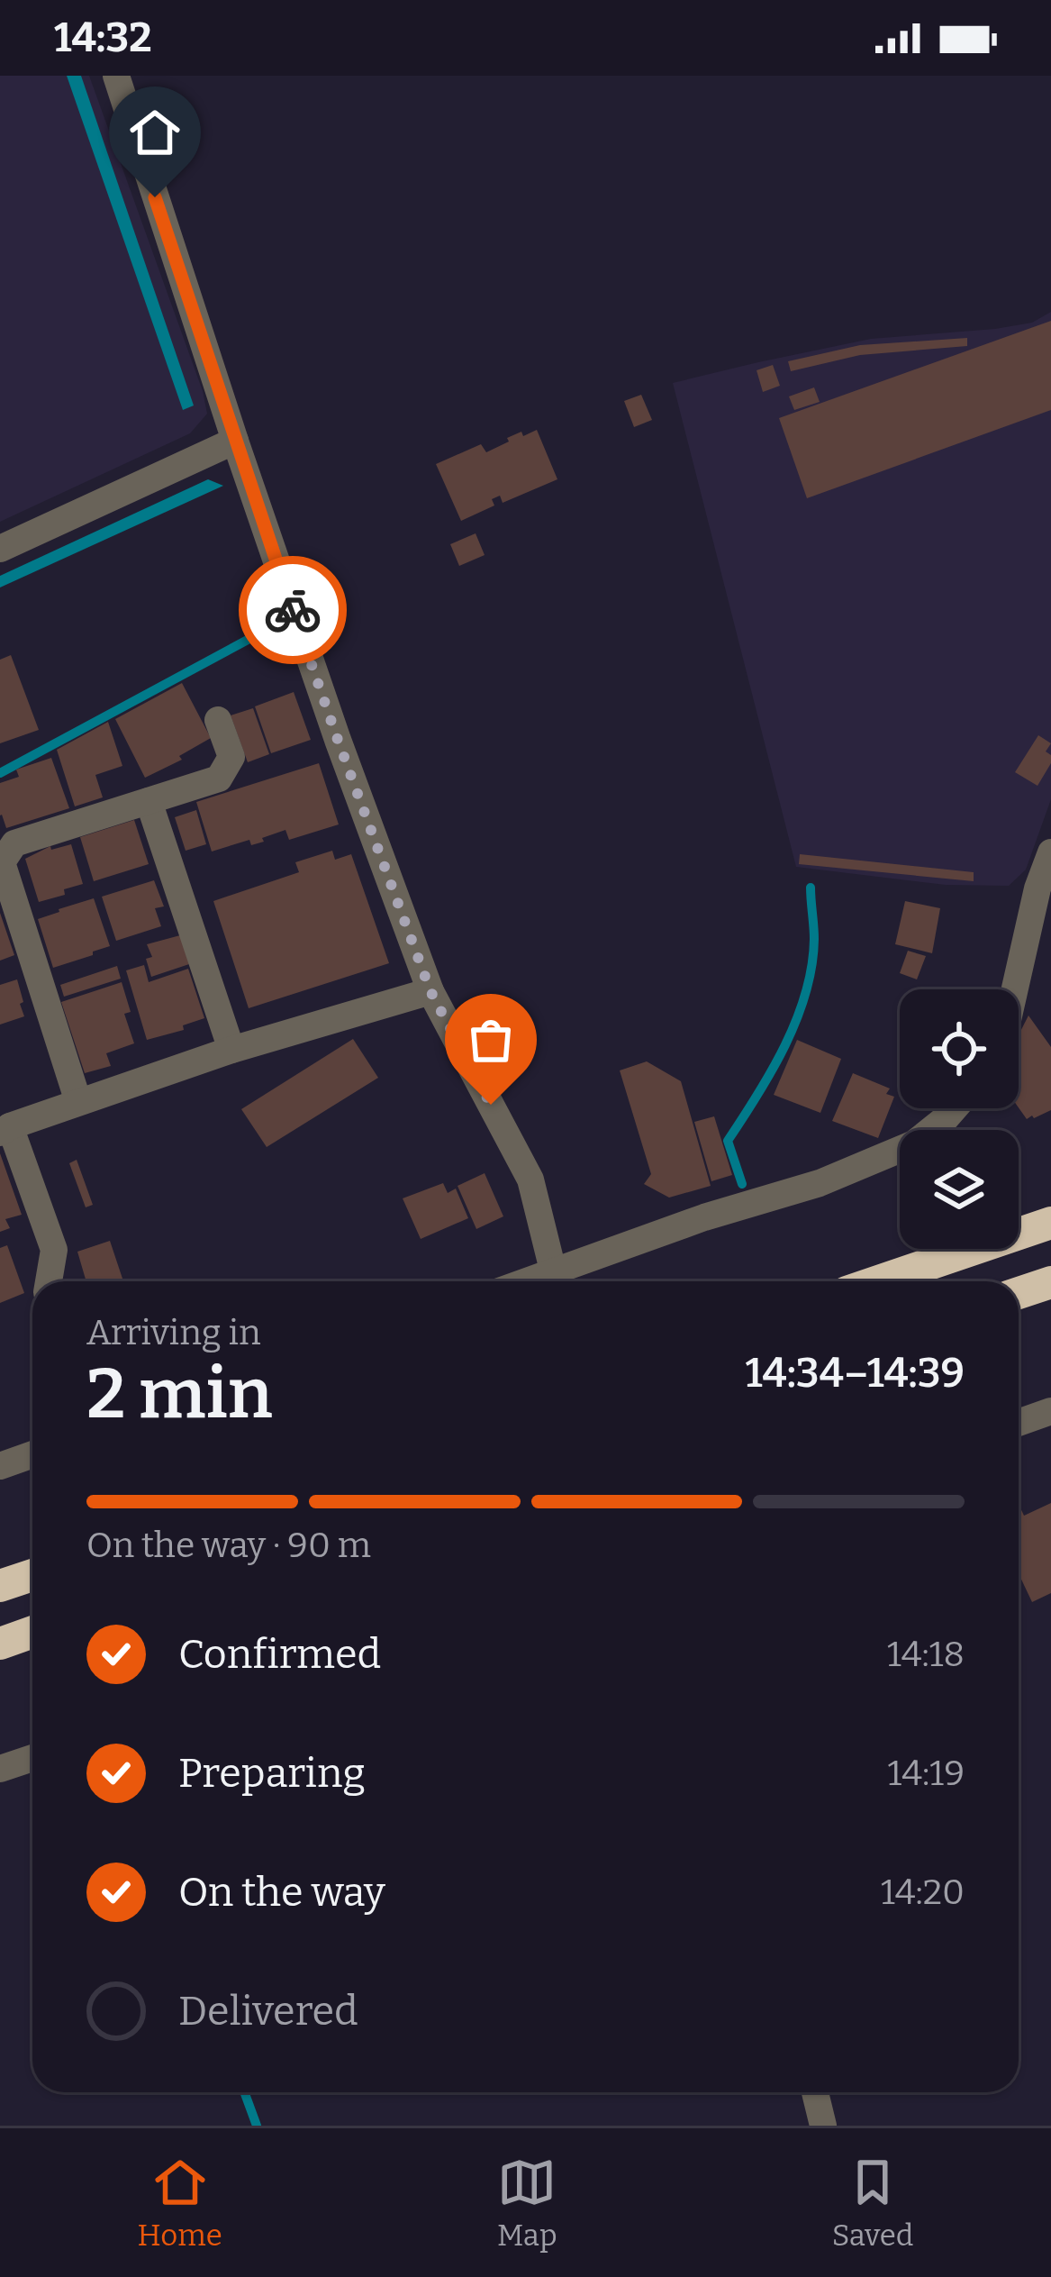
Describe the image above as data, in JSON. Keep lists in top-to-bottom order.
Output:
{
  "page": {
    "status": "14:32",
    "heading": ["2 min", "Arriving in", "14:34–14:39"],
    "bar": "On the way · 90 m",
    "list": [
      ["Confirmed", "14:18"],
      ["Preparing", "14:19"],
      ["On the way", "14:20"],
      "Delivered"
    ],
    "tabs": ["Home", "Map", "Saved"]
  }
}
